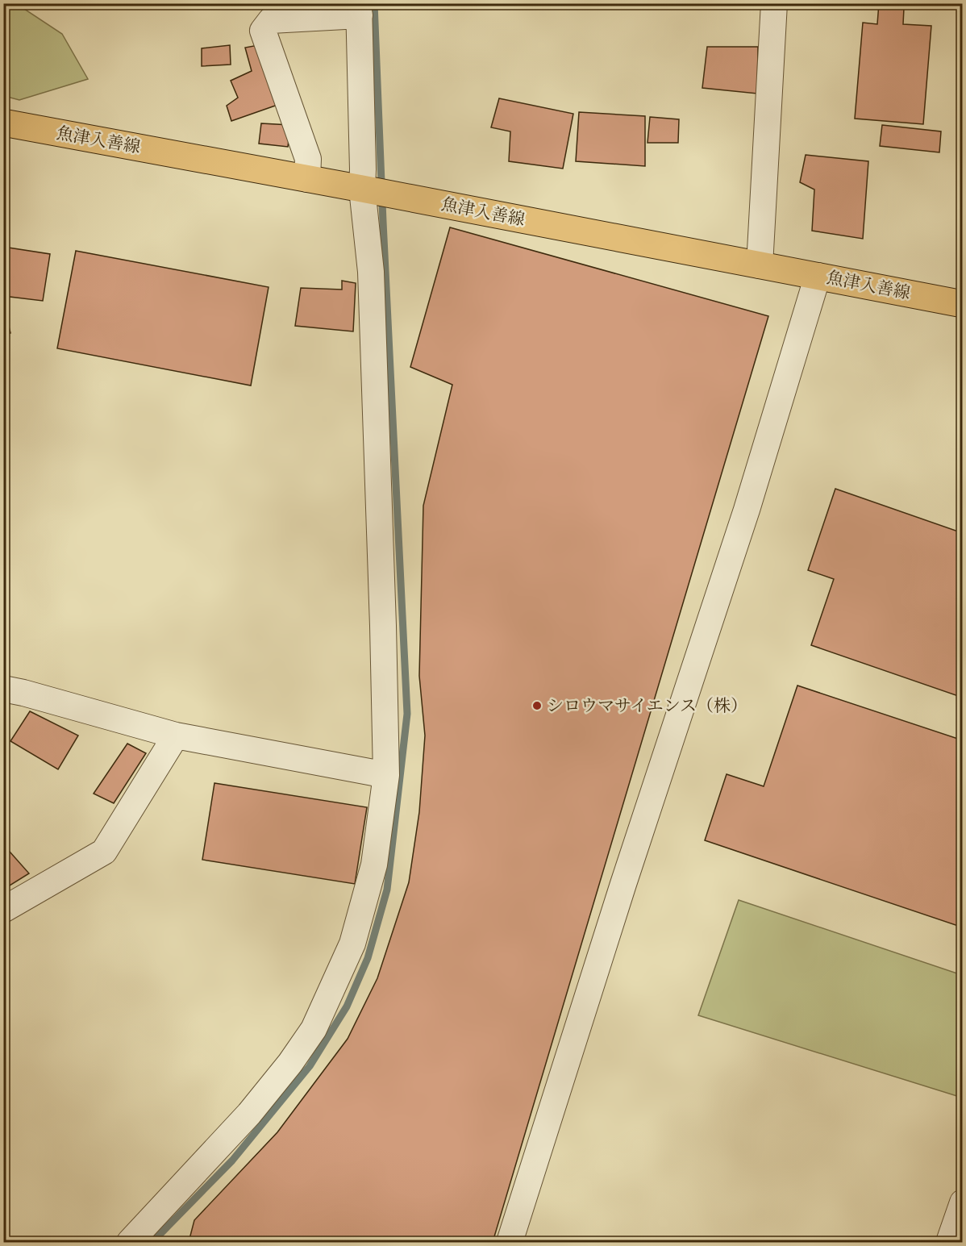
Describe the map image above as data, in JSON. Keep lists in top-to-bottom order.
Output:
{
  "streets": {
    "main road": ["魚津入善線"]
  },
  "places": ["シロウマサイエンス（株）"]
}
